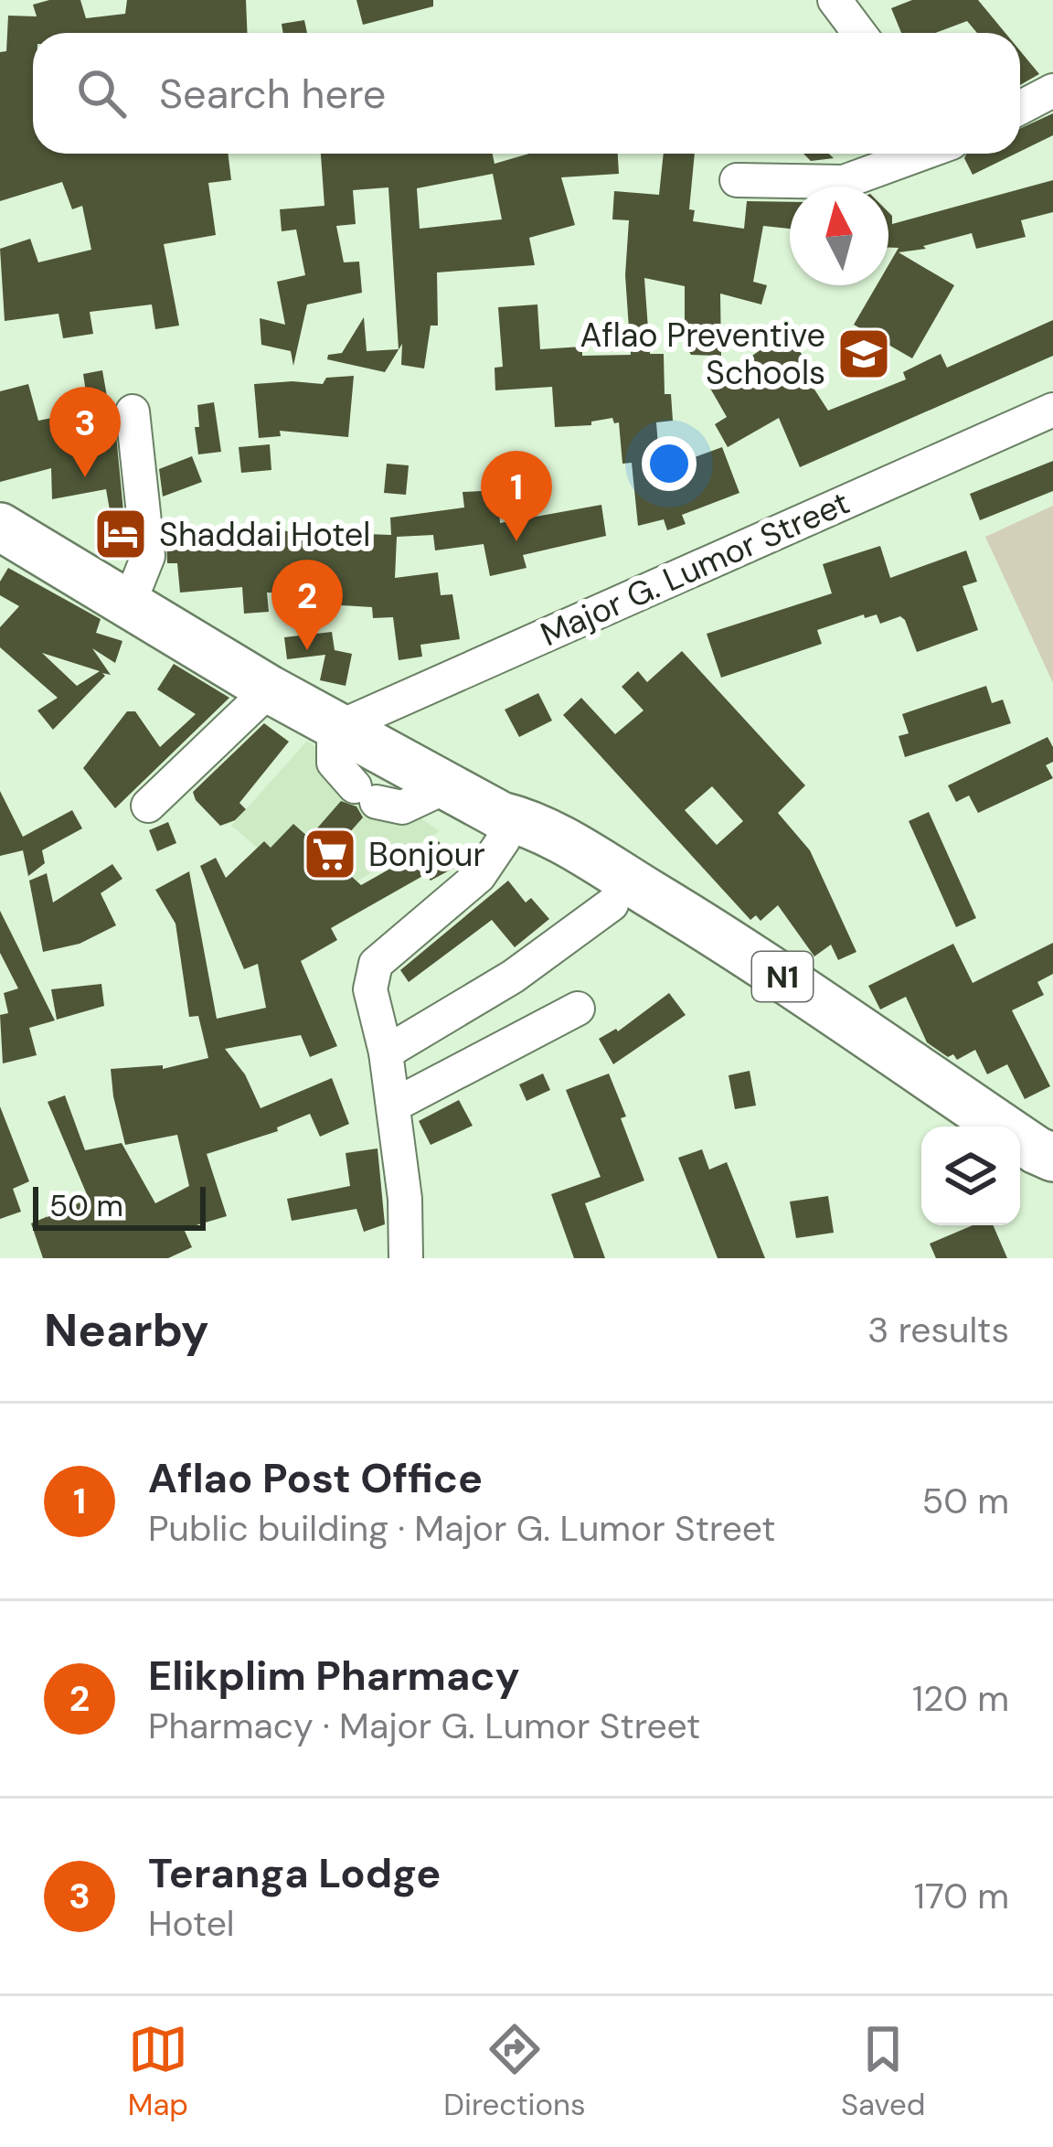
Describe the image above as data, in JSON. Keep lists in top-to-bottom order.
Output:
{
  "streets": {
    "highway": ["N1"],
    "street": ["Major G. Lumor Street"]
  },
  "crossings": [
    ["Major G. Lumor Street", "N1"]
  ],
  "places": {
    "school or university": ["Aflao Preventive Schools"],
    "hotel": ["Shaddai Hotel"],
    "supermarket": ["Bonjour"]
  },
  "scale_bar": "50 m",
  "north": "top",
  "page": {
    "search": "Search here",
    "pins": ["3", "1", "2"],
    "scale": "50 m",
    "heading": ["Nearby", "3 results"],
    "list": [
      {
        "mark": "1",
        "name": "Aflao Post Office",
        "note": "Public building · Major G. Lumor Street",
        "value": "50 m"
      },
      {
        "mark": "2",
        "name": "Elikplim Pharmacy",
        "note": "Pharmacy · Major G. Lumor Street",
        "value": "120 m"
      },
      {
        "mark": "3",
        "name": "Teranga Lodge",
        "note": "Hotel",
        "value": "170 m"
      }
    ],
    "nav": ["Map", "Directions", "Saved"]
  }
}
